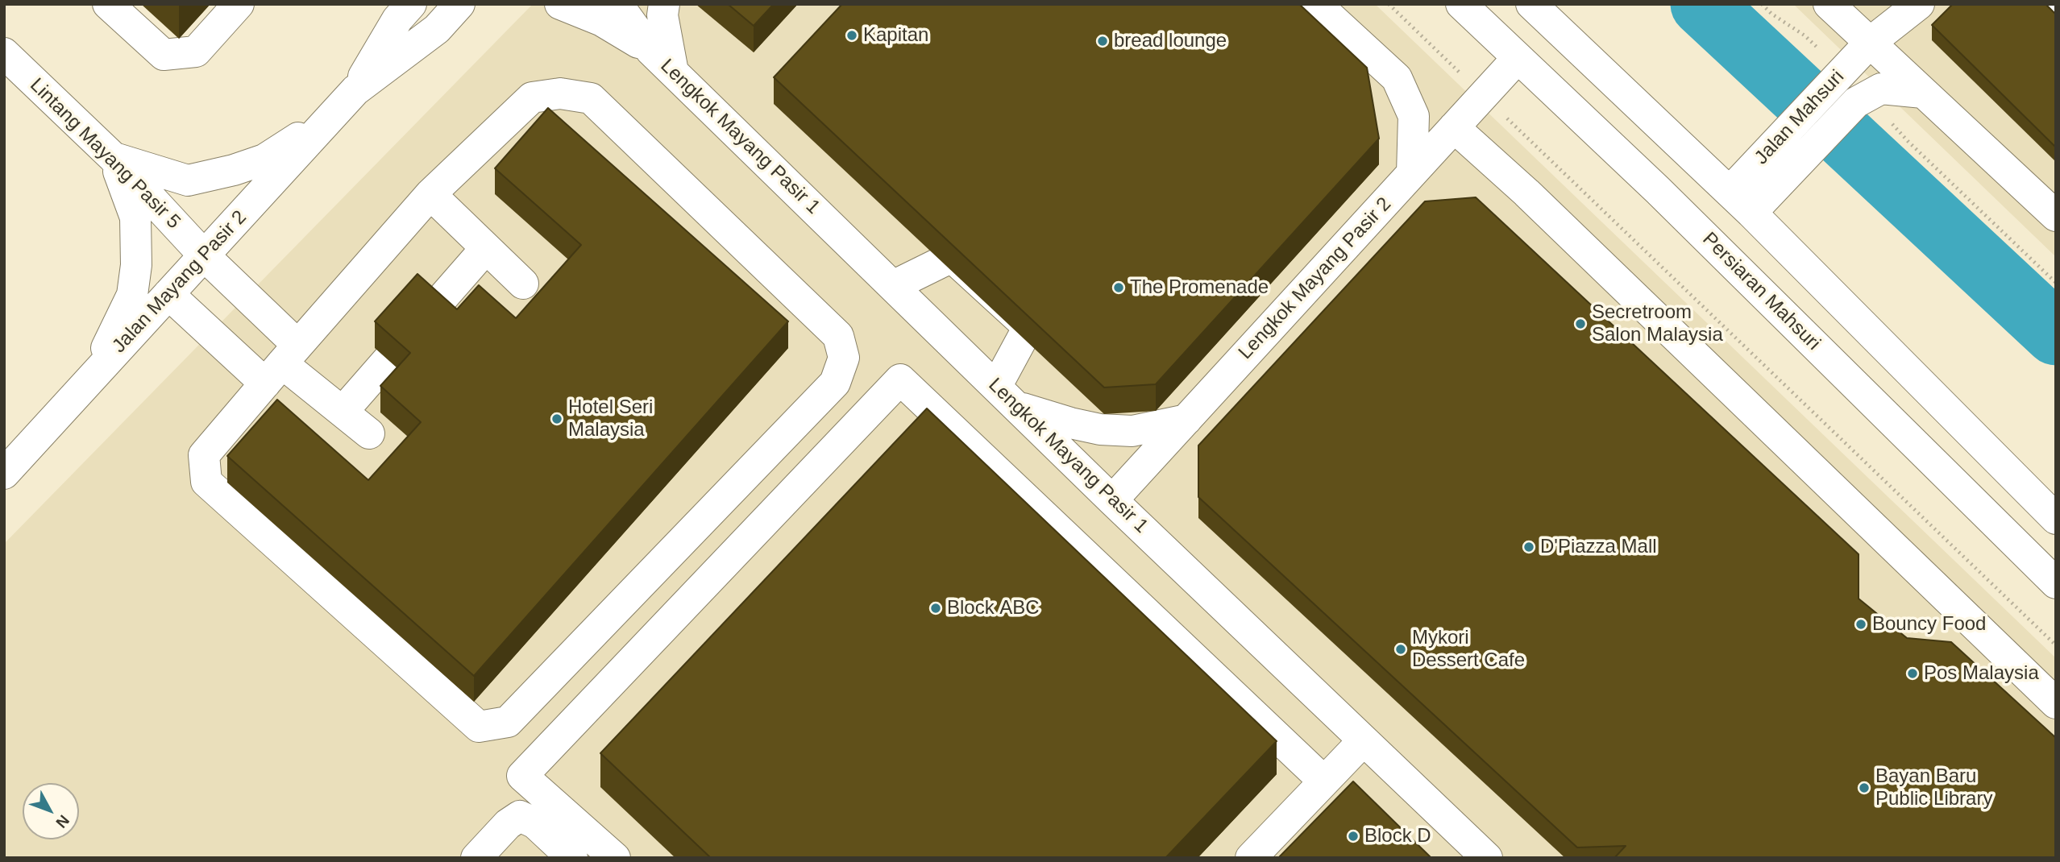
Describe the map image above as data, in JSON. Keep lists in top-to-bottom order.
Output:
{
  "streets": {
    "street": [
      "Jalan Mahsuri",
      "Lengkok Mayang Pasir 1",
      "Lintang Mayang Pasir 5",
      "Lengkok Mayang Pasir 2",
      "Jalan Mayang Pasir 2",
      "Persiaran Mahsuri"
    ]
  },
  "crossings": [
    ["Lengkok Mayang Pasir 1", "Lengkok Mayang Pasir 2"],
    ["Lintang Mayang Pasir 5", "Jalan Mayang Pasir 2"],
    ["Lengkok Mayang Pasir 2", "Persiaran Mahsuri"]
  ],
  "places": [
    "Kapitan",
    "bread lounge",
    "The Promenade",
    "Secretroom Salon Malaysia",
    "Hotel Seri Malaysia",
    "D'Piazza Mall",
    "Block ABC",
    "Bouncy Food",
    "Mykori Dessert Cafe",
    "Pos Malaysia",
    "Bayan Baru Public Library",
    "Block D"
  ],
  "north": "bottom right"
}
